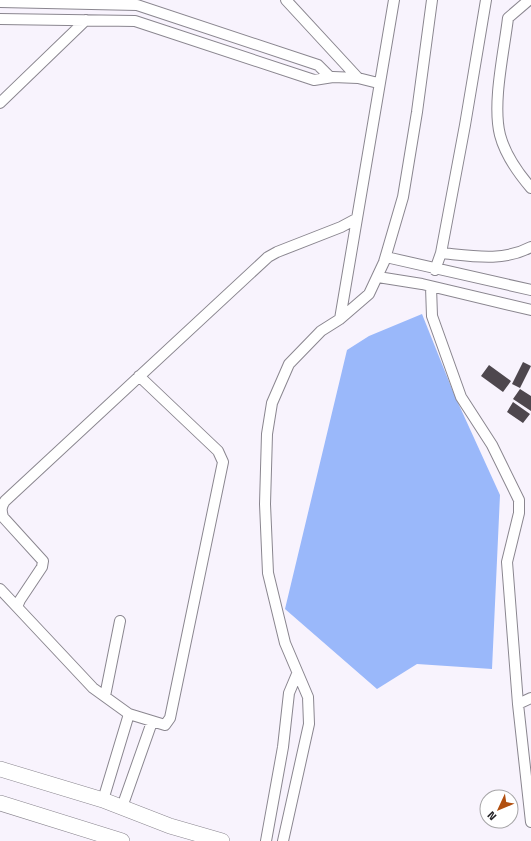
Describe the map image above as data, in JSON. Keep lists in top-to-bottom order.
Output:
{
  "north": "bottom left"
}
